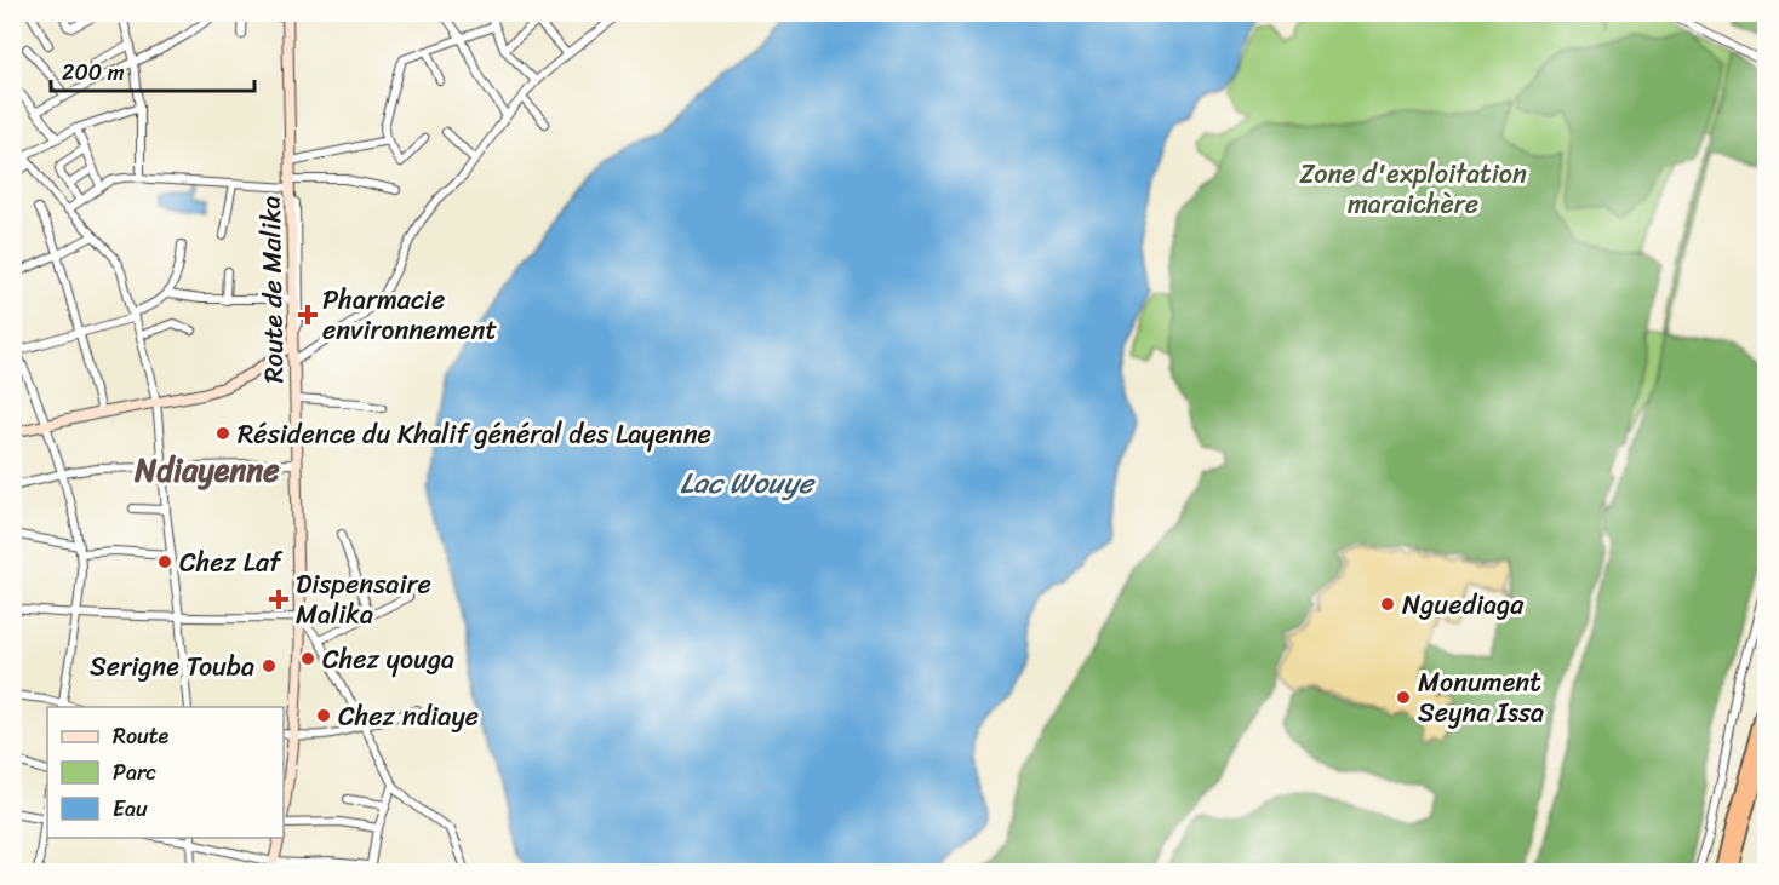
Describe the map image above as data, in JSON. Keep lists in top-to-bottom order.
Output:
{
  "streets": {
    "main road": ["Route de Malika"]
  },
  "districts": ["Ndiayenne"],
  "water": ["Lac Wouye"],
  "parks": ["Zone d'exploitation maraichère"],
  "places": {
    "health": ["Pharmacie environnement", "Dispensaire Malika"],
    "other": [
      "Résidence du Khalif général des Layenne",
      "Chez Laf",
      "Nguediaga",
      "Chez youga",
      "Serigne Touba",
      "Monument Seyna Issa",
      "Chez ndiaye"
    ]
  },
  "legend": ["Route", "Parc", "Eau"],
  "scale_bar": "200 m"
}
